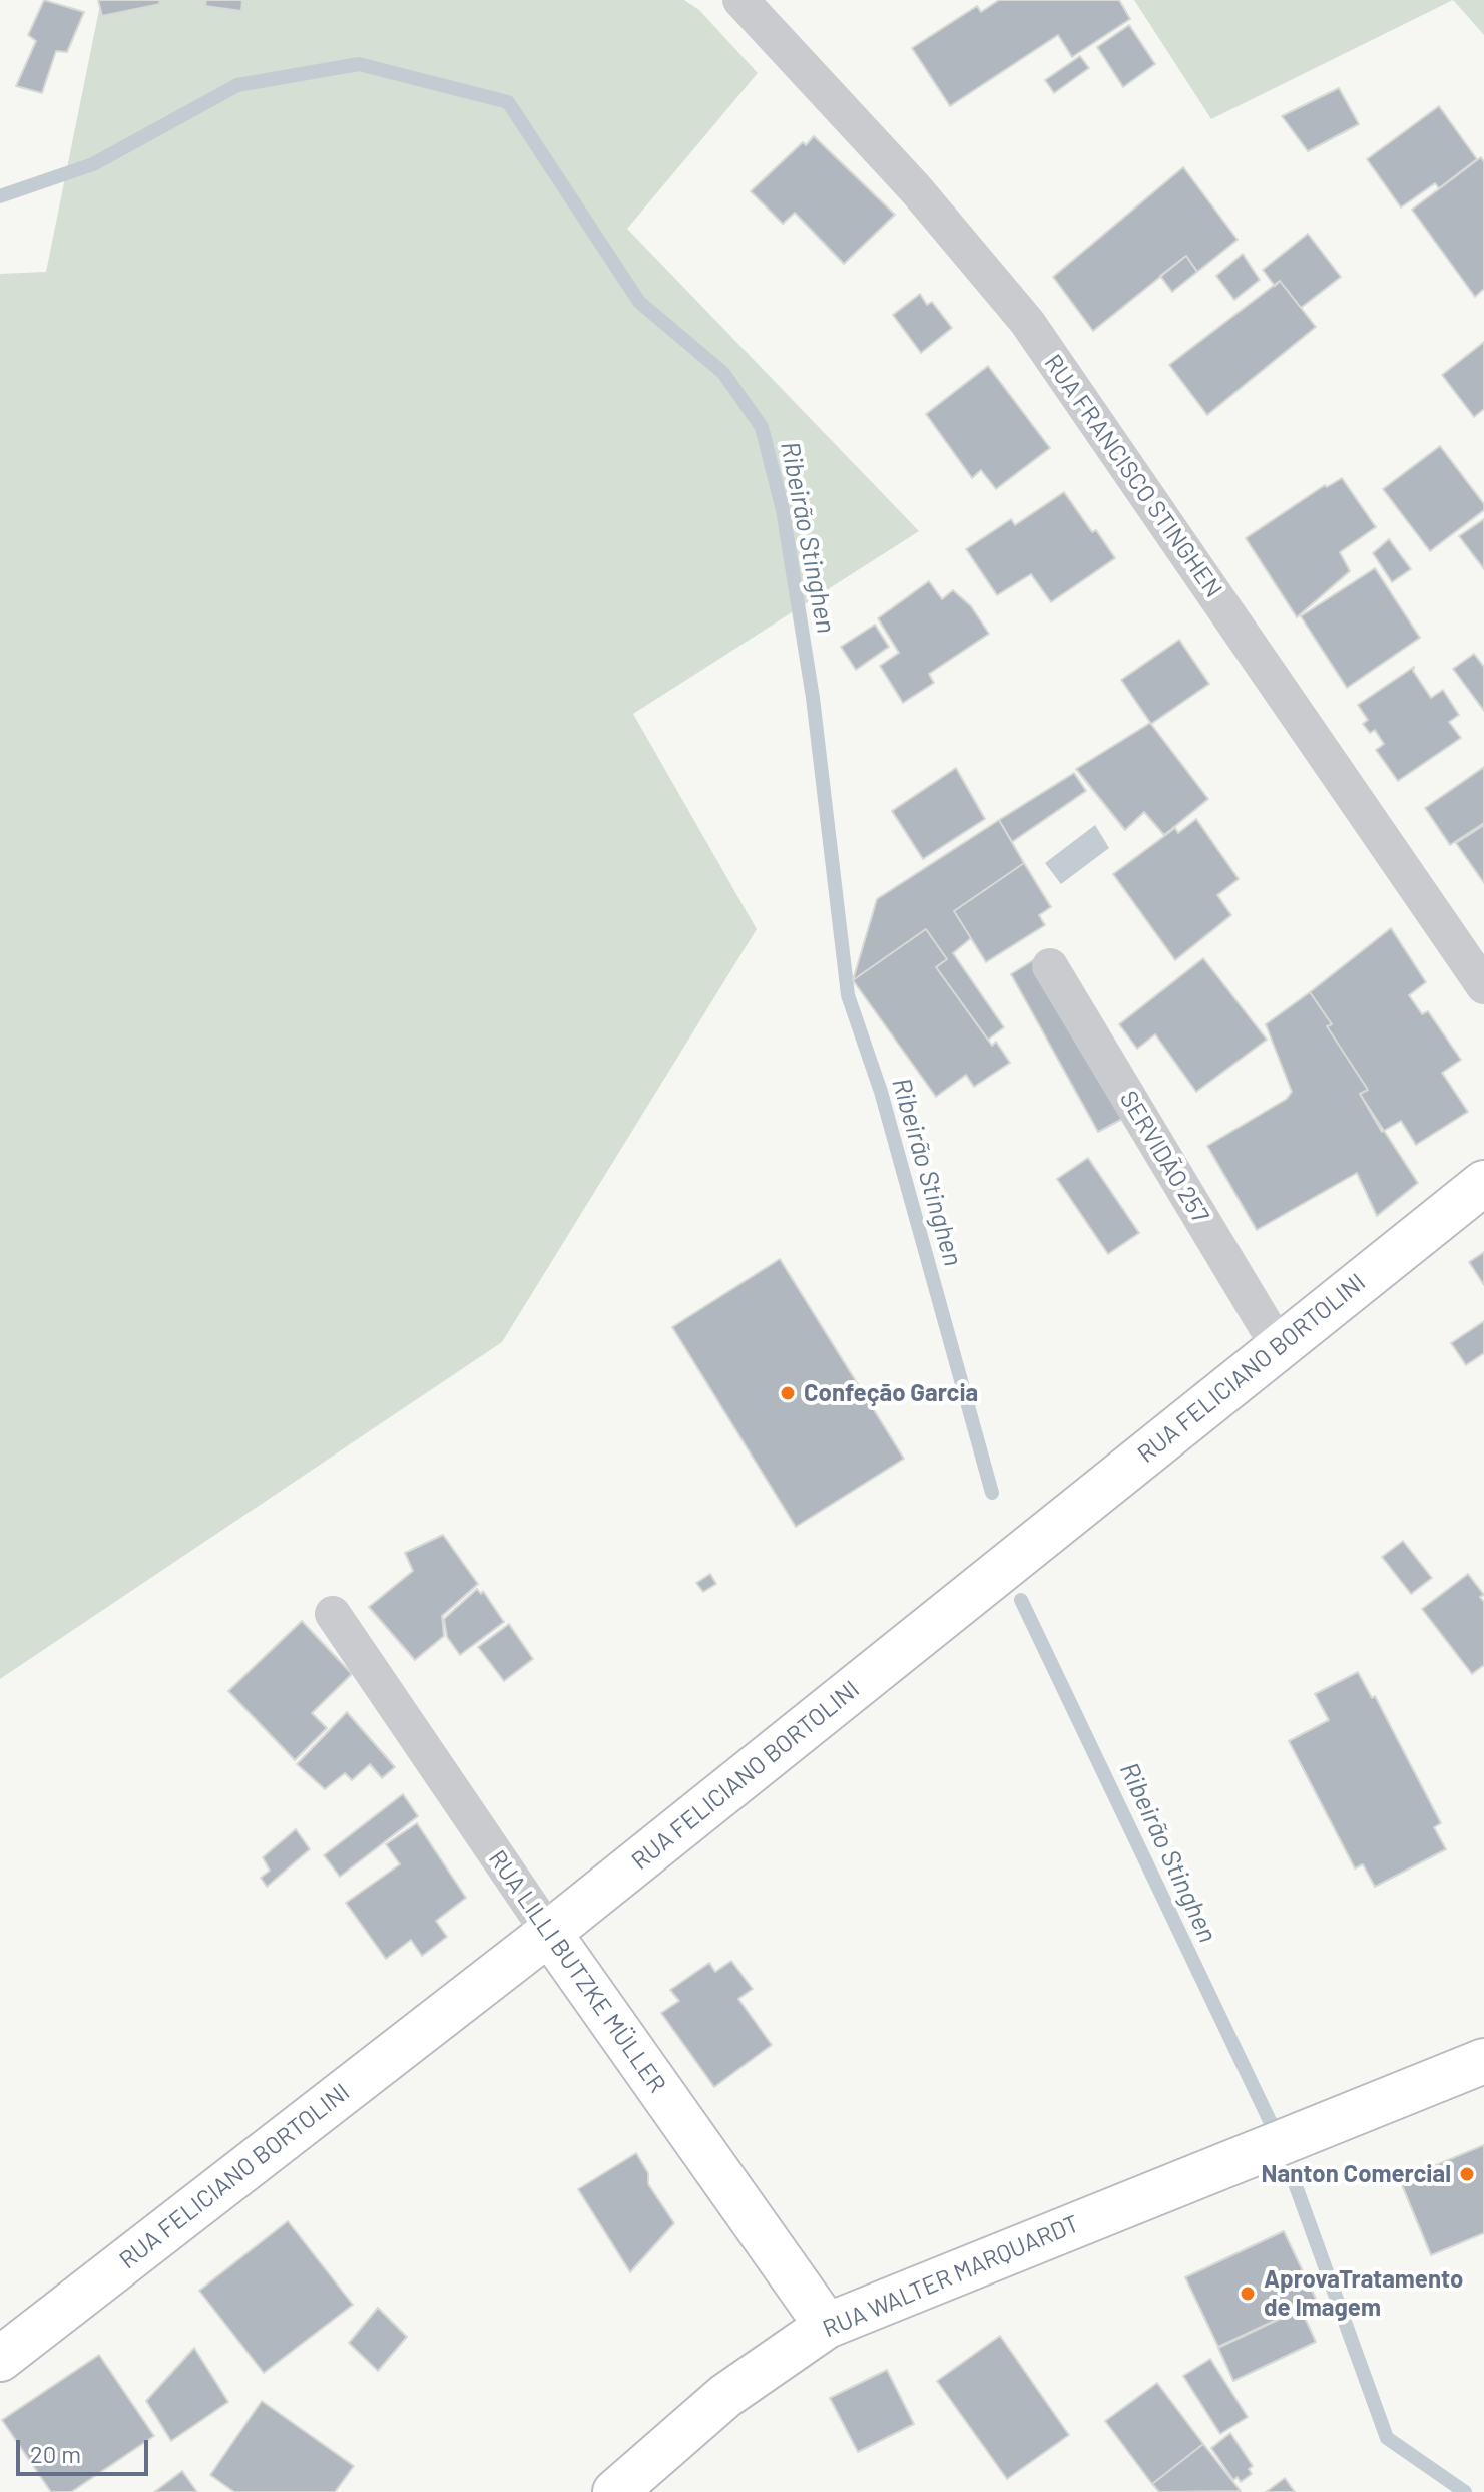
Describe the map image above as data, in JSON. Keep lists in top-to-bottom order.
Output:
{
  "streets": {
    "main road": ["RUA FELICIANO BORTOLINI", "RUA LILLI BUTZKE MÜLLER", "RUA WALTER MARQUARDT"],
    "street": ["RUA FRANCISCO STINGHEN", "SERVIDÃO 257"]
  },
  "crossings": [
    ["SERVIDÃO 257", "RUA FELICIANO BORTOLINI"],
    ["RUA FELICIANO BORTOLINI", "RUA LILLI BUTZKE MÜLLER"],
    ["RUA LILLI BUTZKE MÜLLER", "RUA WALTER MARQUARDT"]
  ],
  "water": ["Ribeirão Stinghen"],
  "places": ["Confeção Garcia", "Nanton Comercial", "AprovaTratamento de Imagem"],
  "scale_bar": "20 m"
}
